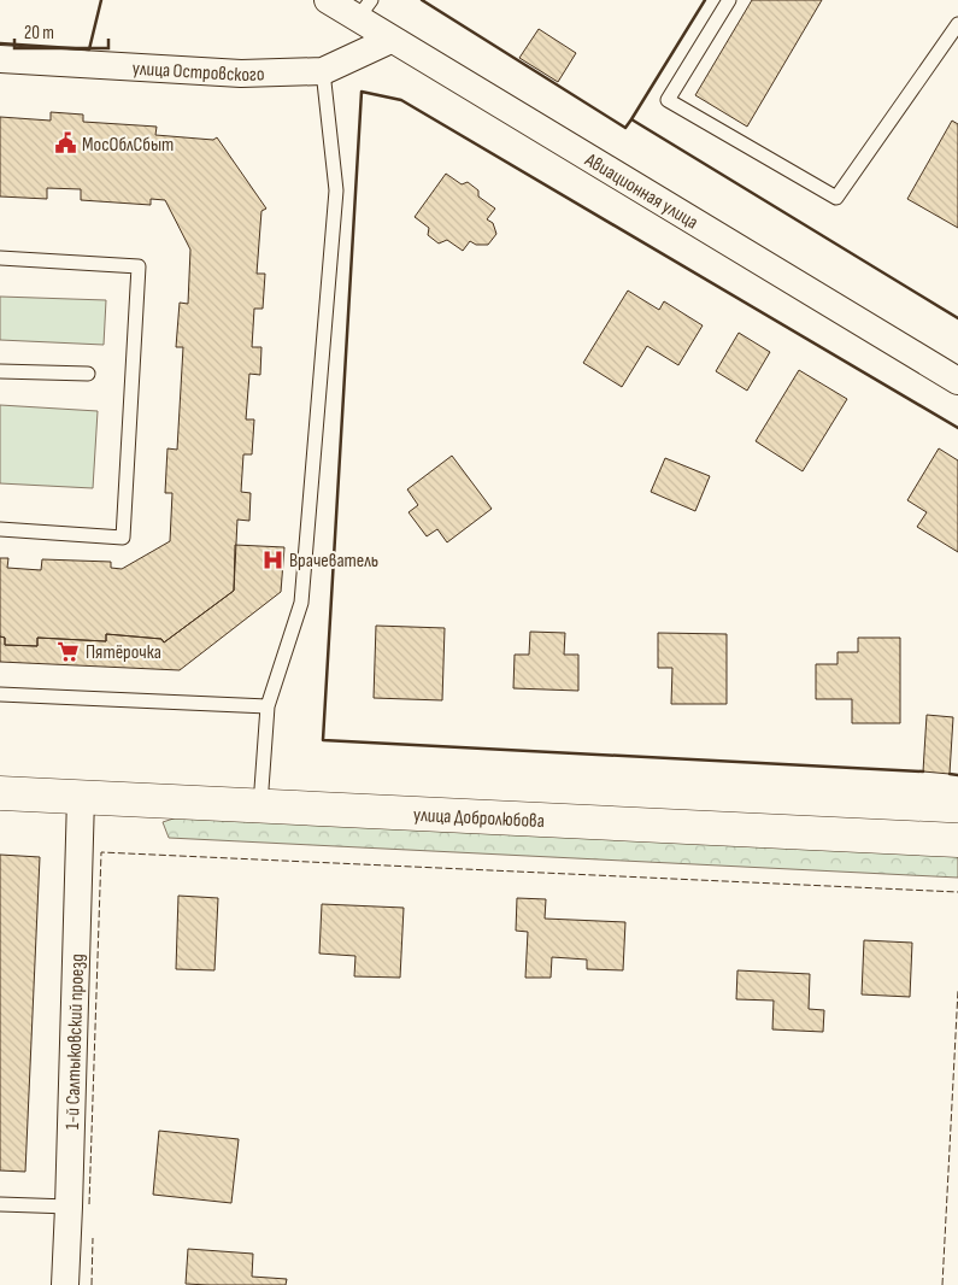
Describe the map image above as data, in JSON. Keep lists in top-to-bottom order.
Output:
{
  "streets": {
    "street": [
      "улица Островского",
      "Авиационная улица",
      "улица Добролюбова",
      "1-й Салтыковский проезд"
    ]
  },
  "crossings": [
    ["улица Островского", "Авиационная улица"],
    ["улица Добролюбова", "1-й Салтыковский проезд"]
  ],
  "places": {
    "public building": ["МосОблСбыт"],
    "hospital": ["Врачеватель"],
    "supermarket": ["Пятёрочка"]
  },
  "scale_bar": "20 m"
}
